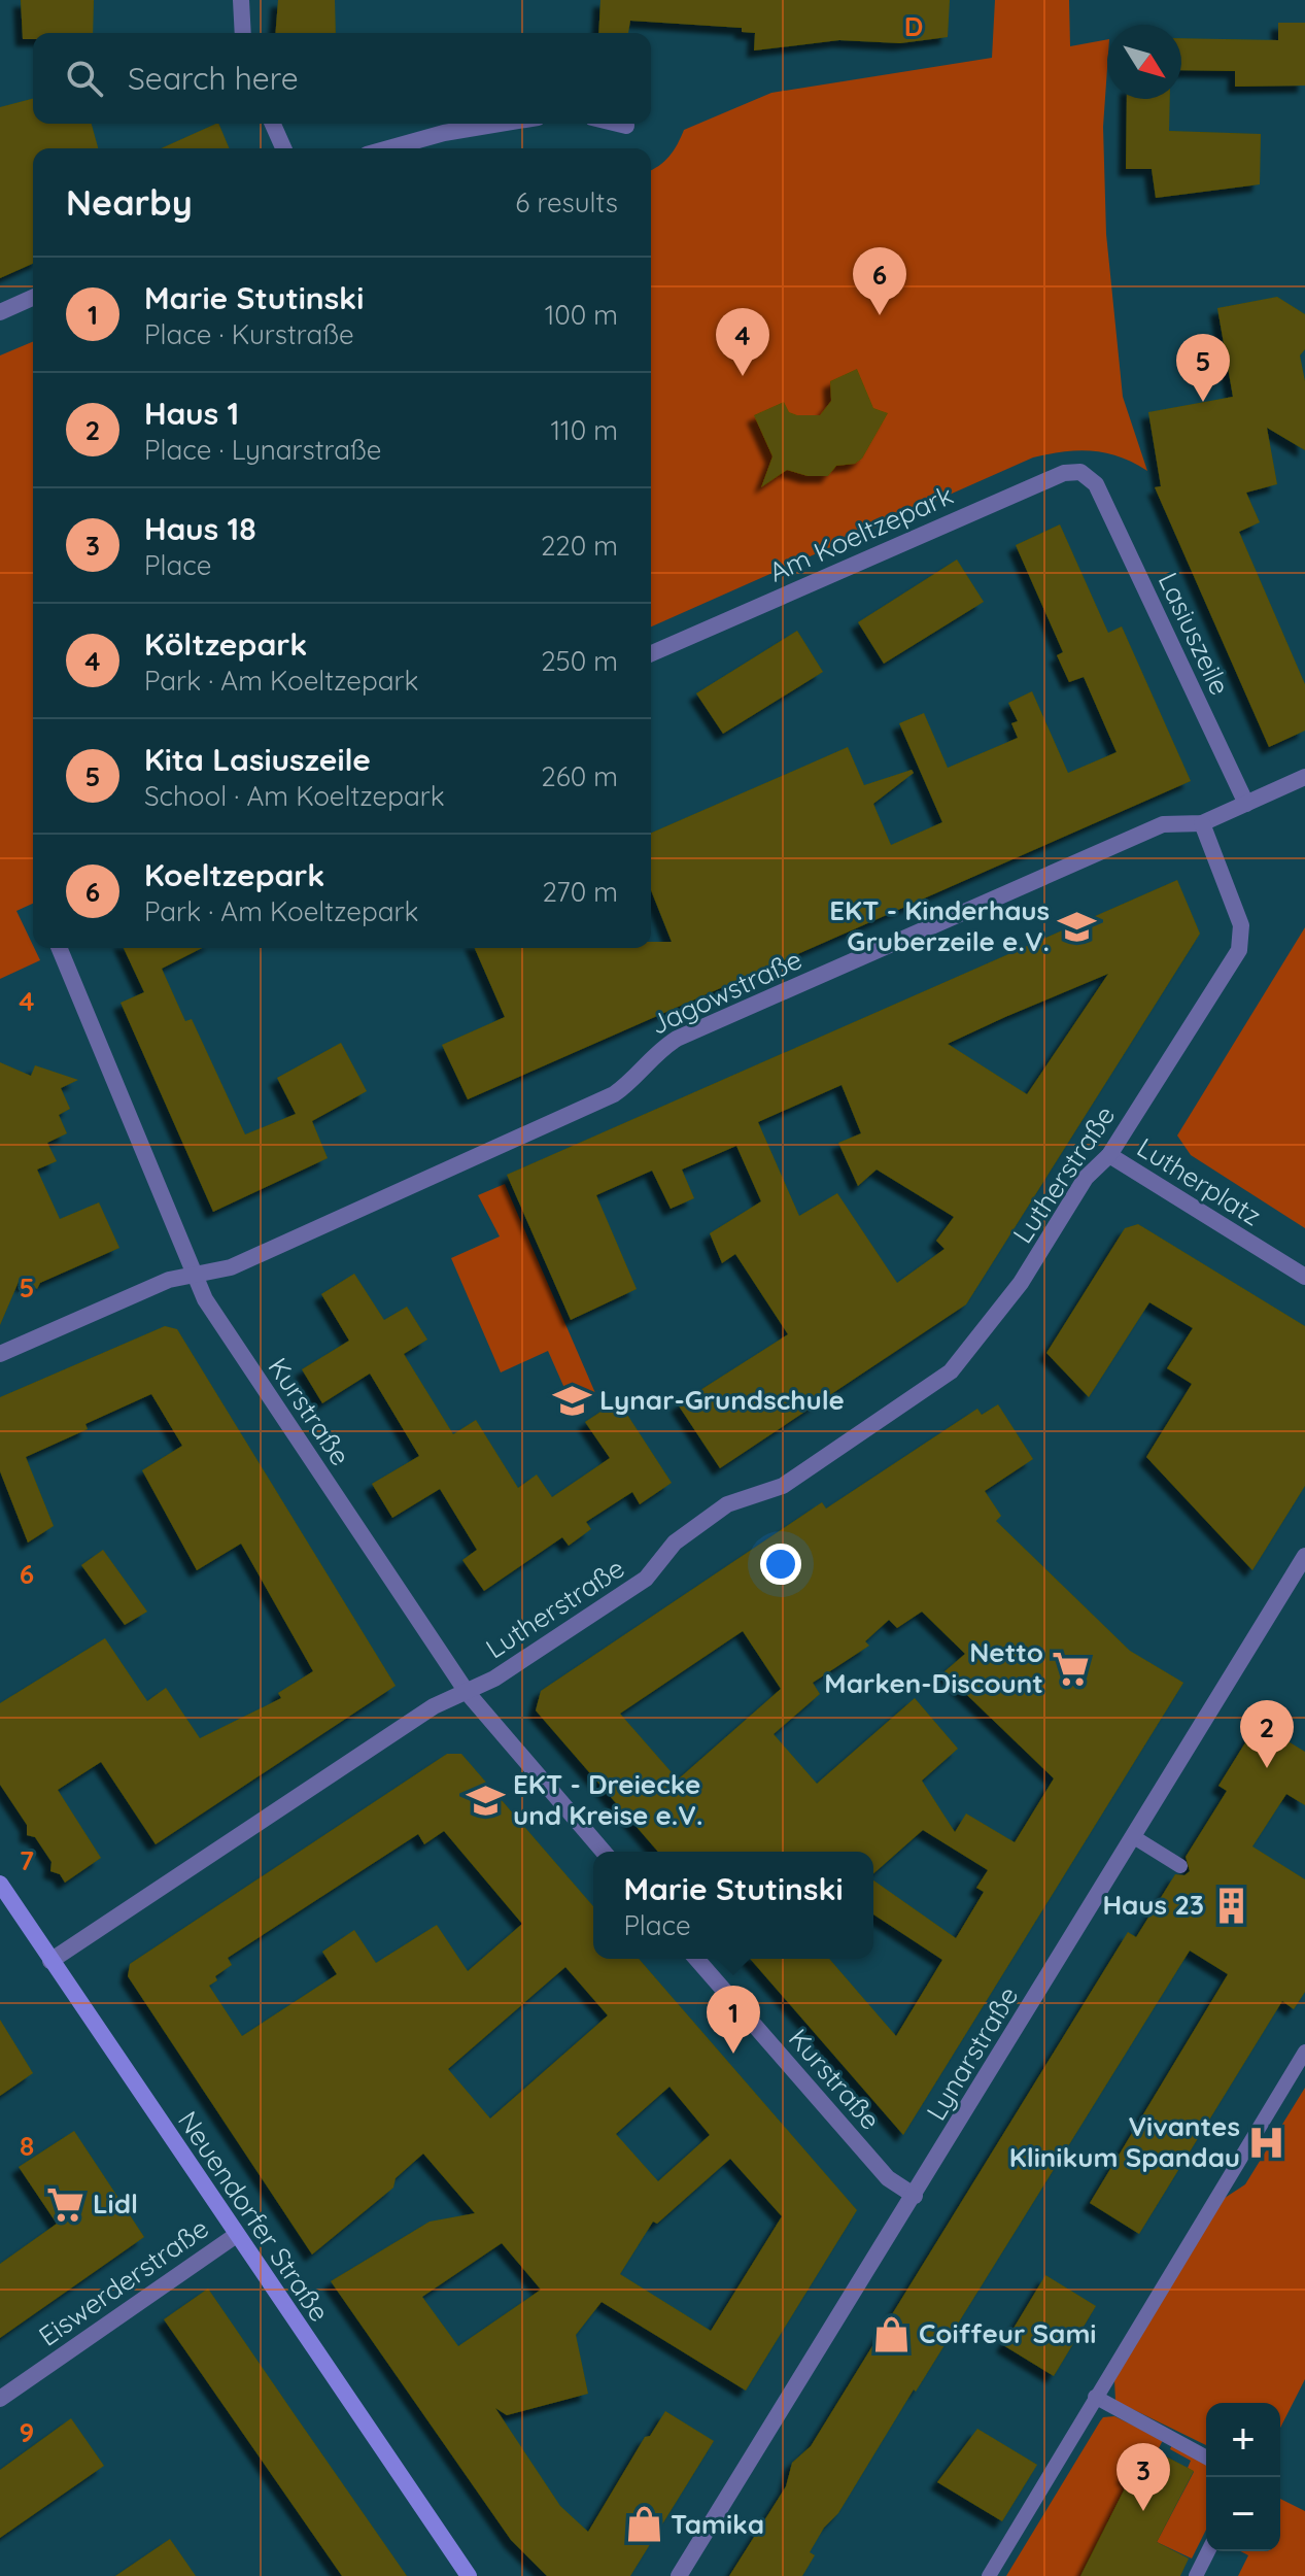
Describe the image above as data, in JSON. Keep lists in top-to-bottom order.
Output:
{
  "streets": {
    "main road": ["Neuendorfer Straße"],
    "street": [
      "Am Koeltzepark",
      "Lasiuszeile",
      "Jagowstraße",
      "Lutherstraße",
      "Lutherplatz",
      "Kurstraße",
      "Lynarstraße",
      "Eiswerderstraße"
    ]
  },
  "crossings": [
    ["Am Koeltzepark", "Lasiuszeile"],
    ["Lasiuszeile", "Jagowstraße"],
    ["Jagowstraße", "Lutherstraße"],
    ["Jagowstraße", "Kurstraße"],
    ["Lutherstraße", "Lutherplatz"],
    ["Lutherstraße", "Kurstraße"],
    ["Lutherstraße", "Neuendorfer Straße"],
    ["Kurstraße", "Lynarstraße"],
    ["Neuendorfer Straße", "Eiswerderstraße"]
  ],
  "places": {
    "school or university": ["EKT - Kinderhaus Gruberzeile e.V.", "Lynar-Grundschule", "EKT - Dreiecke und Kreise e.V."],
    "supermarket": ["Netto Marken-Discount", "Lidl"],
    "building": ["Haus 23"],
    "hospital": ["Vivantes Klinikum Spandau"],
    "shop": ["Coiffeur Sami", "Tamika"]
  },
  "north": "bottom right",
  "page": {
    "search": "Search here",
    "heading": ["Nearby", "6 results"],
    "pins": [
      "6",
      "4",
      "5",
      "2",
      "1",
      "3"
    ],
    "list": [
      {
        "mark": "1",
        "name": "Marie Stutinski",
        "note": "Place · Kurstraße",
        "value": "100 m"
      },
      {
        "mark": "2",
        "name": "Haus 1",
        "note": "Place · Lynarstraße",
        "value": "110 m"
      },
      {
        "mark": "3",
        "name": "Haus 18",
        "note": "Place",
        "value": "220 m"
      },
      {
        "mark": "4",
        "name": "Költzepark",
        "note": "Park · Am Koeltzepark",
        "value": "250 m"
      },
      {
        "mark": "5",
        "name": "Kita Lasiuszeile",
        "note": "School · Am Koeltzepark",
        "value": "260 m"
      },
      {
        "mark": "6",
        "name": "Koeltzepark",
        "note": "Park · Am Koeltzepark",
        "value": "270 m"
      }
    ],
    "popup": ["Marie Stutinski", "Place"],
    "map_buttons": ["+", "−"]
  },
  "grid": {
    "columns": ["D"],
    "rows": [
      "4",
      "5",
      "6",
      "7",
      "8",
      "9"
    ]
  }
}
